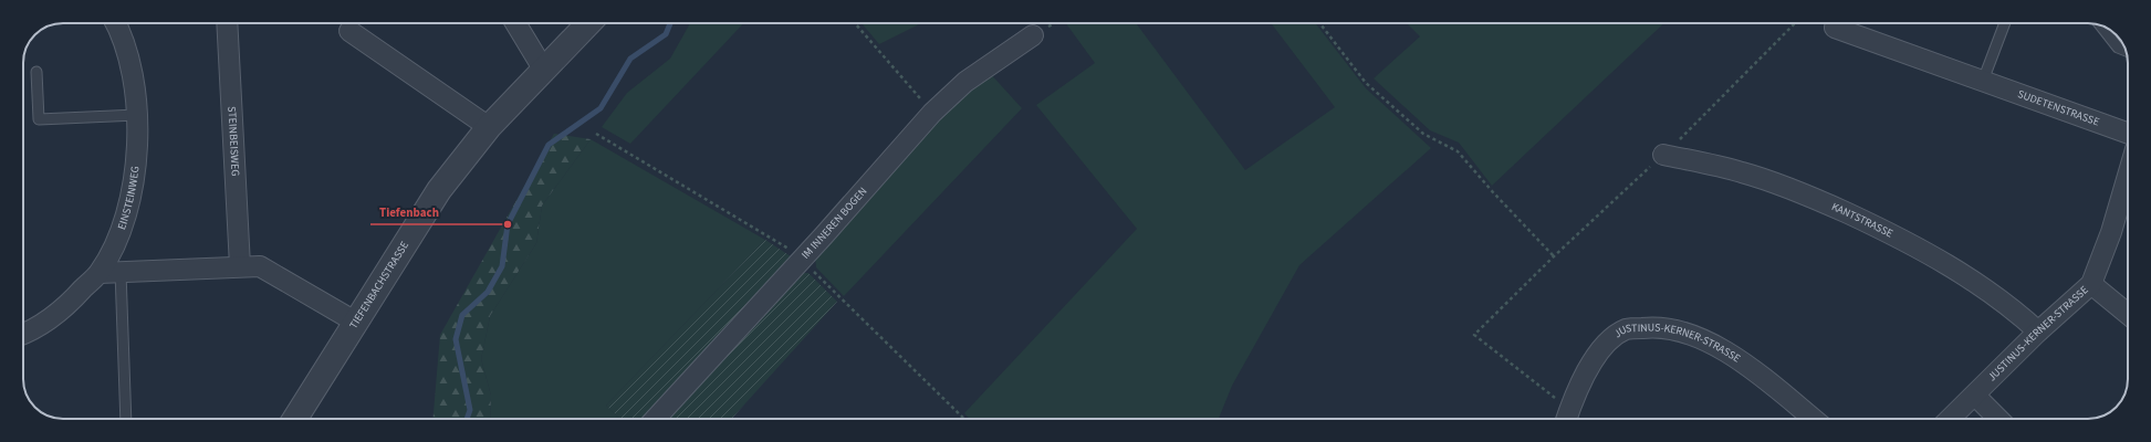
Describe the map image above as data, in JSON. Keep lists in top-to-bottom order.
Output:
{
  "streets": {
    "street": [
      "SUDETENSTRASSE",
      "STEINBEISWEG",
      "EINSTEINWEG",
      "KANTSTRASSE",
      "IM INNEREN BOGEN",
      "TIEFENBACHSTRASSE",
      "JUSTINUS-KERNER-STRASSE"
    ]
  },
  "crossings": [
    ["KANTSTRASSE", "JUSTINUS-KERNER-STRASSE"]
  ],
  "places": ["Tiefenbach"]
}
